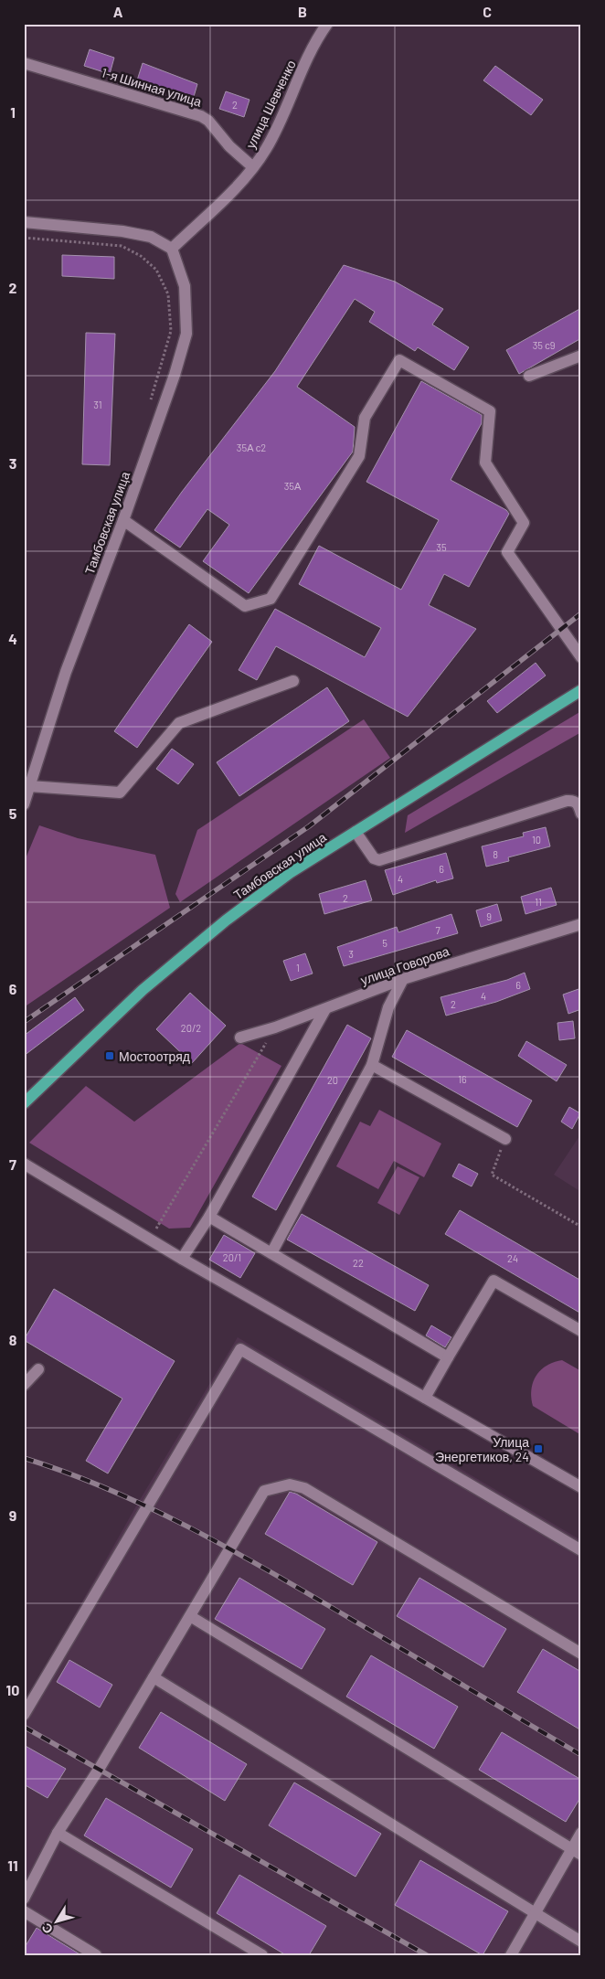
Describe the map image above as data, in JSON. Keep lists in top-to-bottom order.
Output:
{
  "streets": {
    "main road": ["Тамбовская улица"],
    "street": ["1-я Шинная улица", "улица Шевченко", "улица Говорова"]
  },
  "crossings": [
    ["1-я Шинная улица", "улица Шевченко"],
    ["улица Шевченко", "Тамбовская улица"]
  ],
  "places": {
    "transit": ["Мостоотряд", "Улица Энергетиков, 24"]
  },
  "house_numbers": [
    "2",
    "35 с9",
    "31",
    "35А с2",
    "35А",
    "35",
    "10",
    "8",
    "6",
    "4",
    "2",
    "11",
    "9",
    "7",
    "5",
    "3",
    "1",
    "6",
    "4",
    "2",
    "20/2",
    "16",
    "20",
    "20/1",
    "24",
    "22"
  ],
  "north": "bottom left",
  "grid": {
    "columns": ["A", "B", "C"],
    "rows": [
      "1",
      "2",
      "3",
      "4",
      "5",
      "6",
      "7",
      "8",
      "9",
      "10",
      "11"
    ]
  }
}
